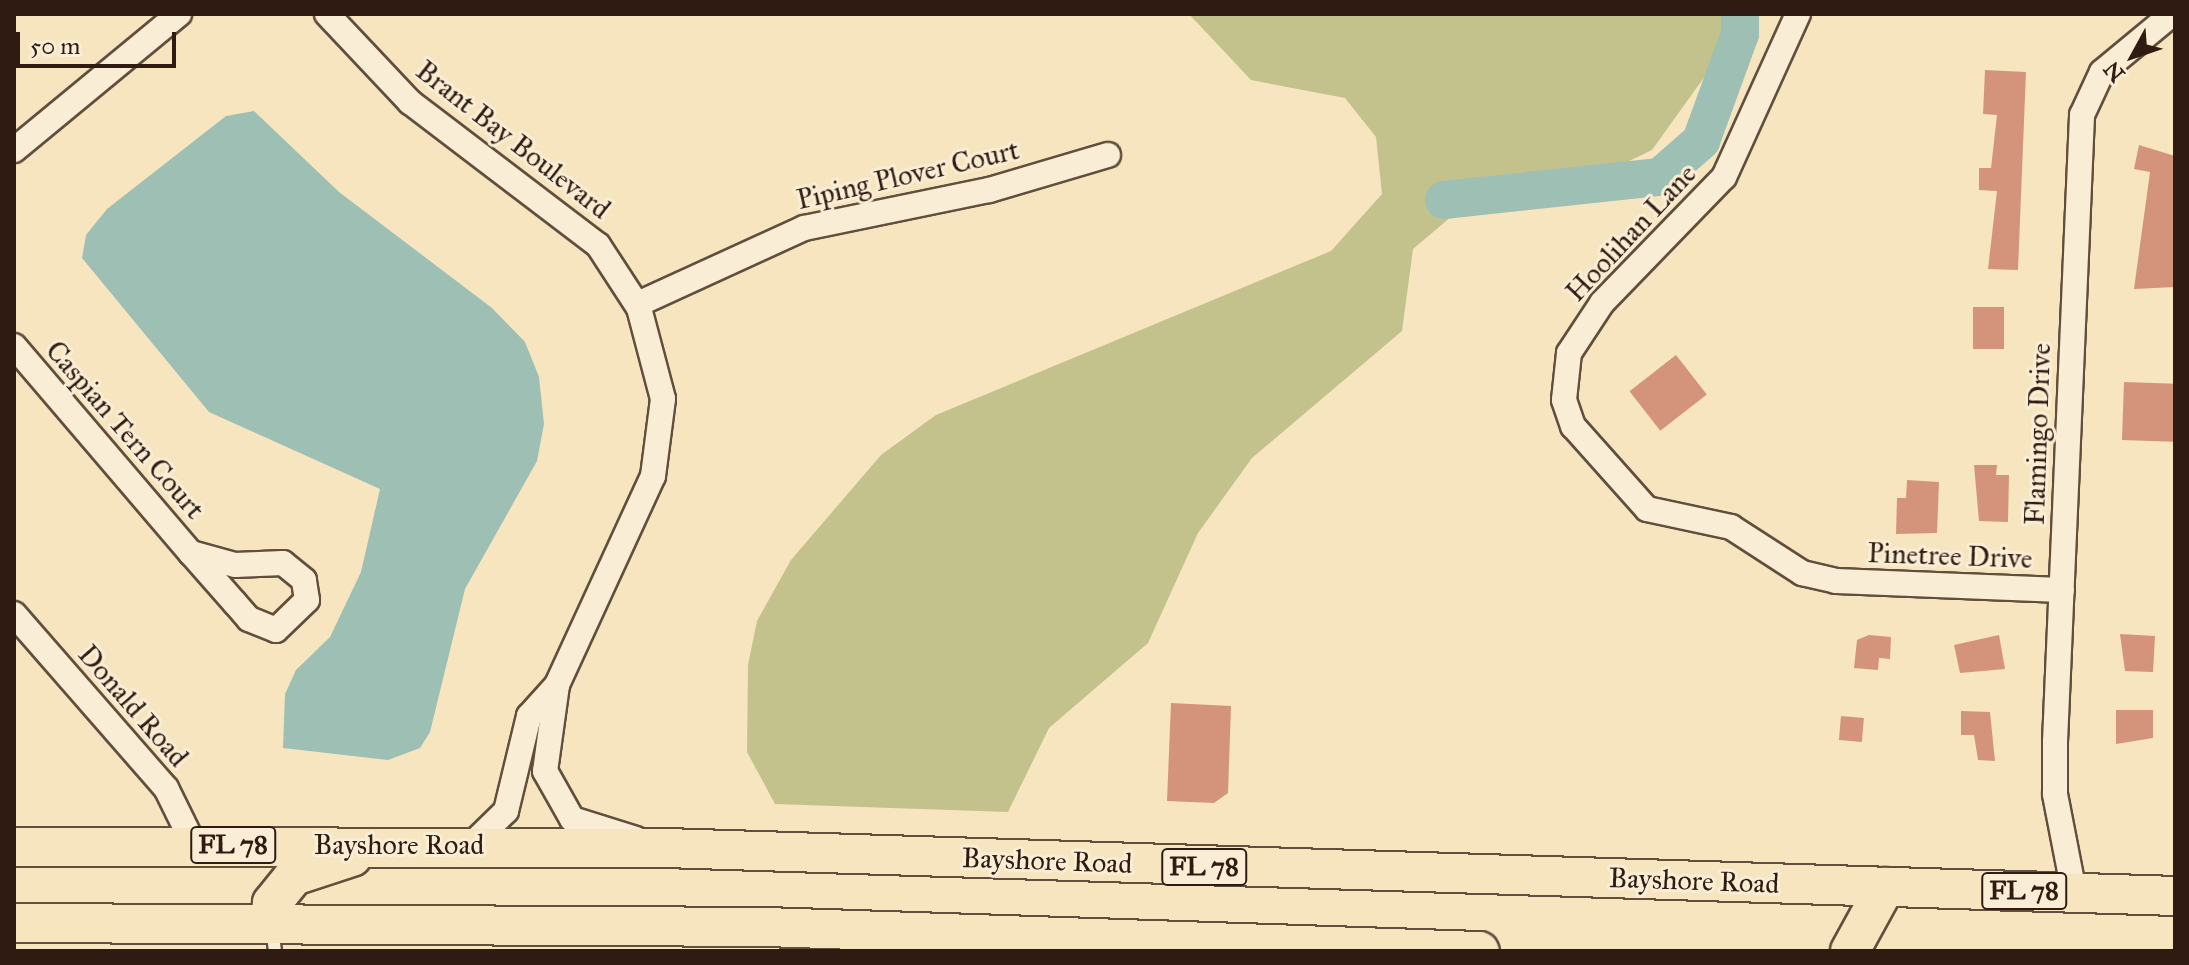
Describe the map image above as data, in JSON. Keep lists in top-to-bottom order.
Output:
{
  "streets": {
    "main road": ["FL 78", "Bayshore Road"],
    "street": [
      "Brant Bay Boulevard",
      "Piping Plover Court",
      "Hoolihan Lane",
      "Caspian Tern Court",
      "Flamingo Drive",
      "Pinetree Drive",
      "Donald Road"
    ]
  },
  "crossings": [
    ["Brant Bay Boulevard", "Piping Plover Court"],
    ["Brant Bay Boulevard", "Bayshore Road"],
    ["Hoolihan Lane", "Pinetree Drive"],
    ["Flamingo Drive", "Pinetree Drive"],
    ["Flamingo Drive", "Bayshore Road"],
    ["Donald Road", "Bayshore Road"]
  ],
  "scale_bar": "50 m",
  "north": "bottom left"
}
